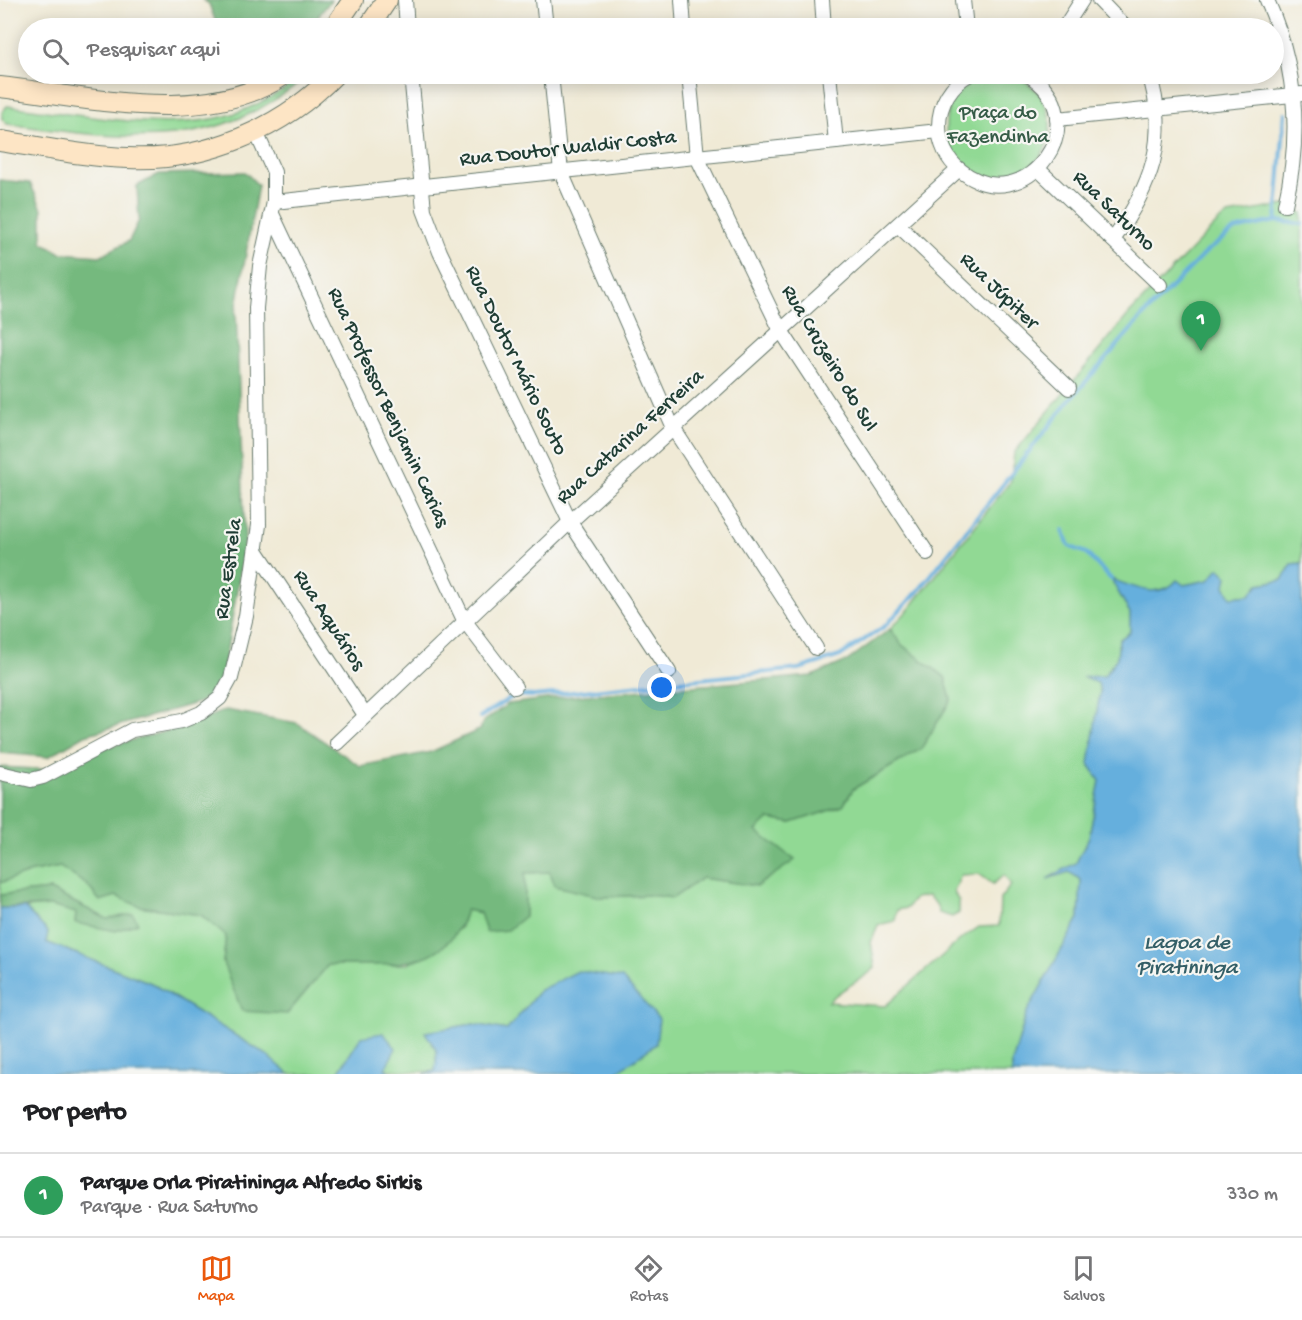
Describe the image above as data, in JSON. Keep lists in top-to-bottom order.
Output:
{
  "streets": {
    "street": [
      "Rua Doutor Waldir Costa",
      "Rua Saturno",
      "Rua Júpiter",
      "Rua Cruzeiro do Sul",
      "Rua Doutor Mário Souto",
      "Rua Professor Benjamin Carias",
      "Rua Catarina Ferreira",
      "Rua Estrela",
      "Rua Aquários"
    ]
  },
  "crossings": [
    ["Rua Doutor Waldir Costa", "Rua Cruzeiro do Sul"],
    ["Rua Doutor Waldir Costa", "Rua Doutor Mário Souto"],
    ["Rua Doutor Waldir Costa", "Rua Professor Benjamin Carias"],
    ["Rua Doutor Waldir Costa", "Rua Estrela"],
    ["Rua Júpiter", "Rua Catarina Ferreira"],
    ["Rua Cruzeiro do Sul", "Rua Catarina Ferreira"],
    ["Rua Doutor Mário Souto", "Rua Catarina Ferreira"],
    ["Rua Professor Benjamin Carias", "Rua Catarina Ferreira"],
    ["Rua Professor Benjamin Carias", "Rua Estrela"],
    ["Rua Catarina Ferreira", "Rua Aquários"],
    ["Rua Estrela", "Rua Aquários"]
  ],
  "water": ["Lagoa de Piratininga"],
  "parks": ["Praça do Fazendinha"],
  "page": {
    "search": "Pesquisar aqui",
    "pins": "1",
    "heading": "Por perto",
    "list": [
      {
        "mark": "1",
        "name": "Parque Orla Piratininga Alfredo Sirkis",
        "note": "Parque · Rua Saturno",
        "value": "330 m"
      }
    ],
    "nav": ["Mapa", "Rotas", "Salvos"]
  }
}
